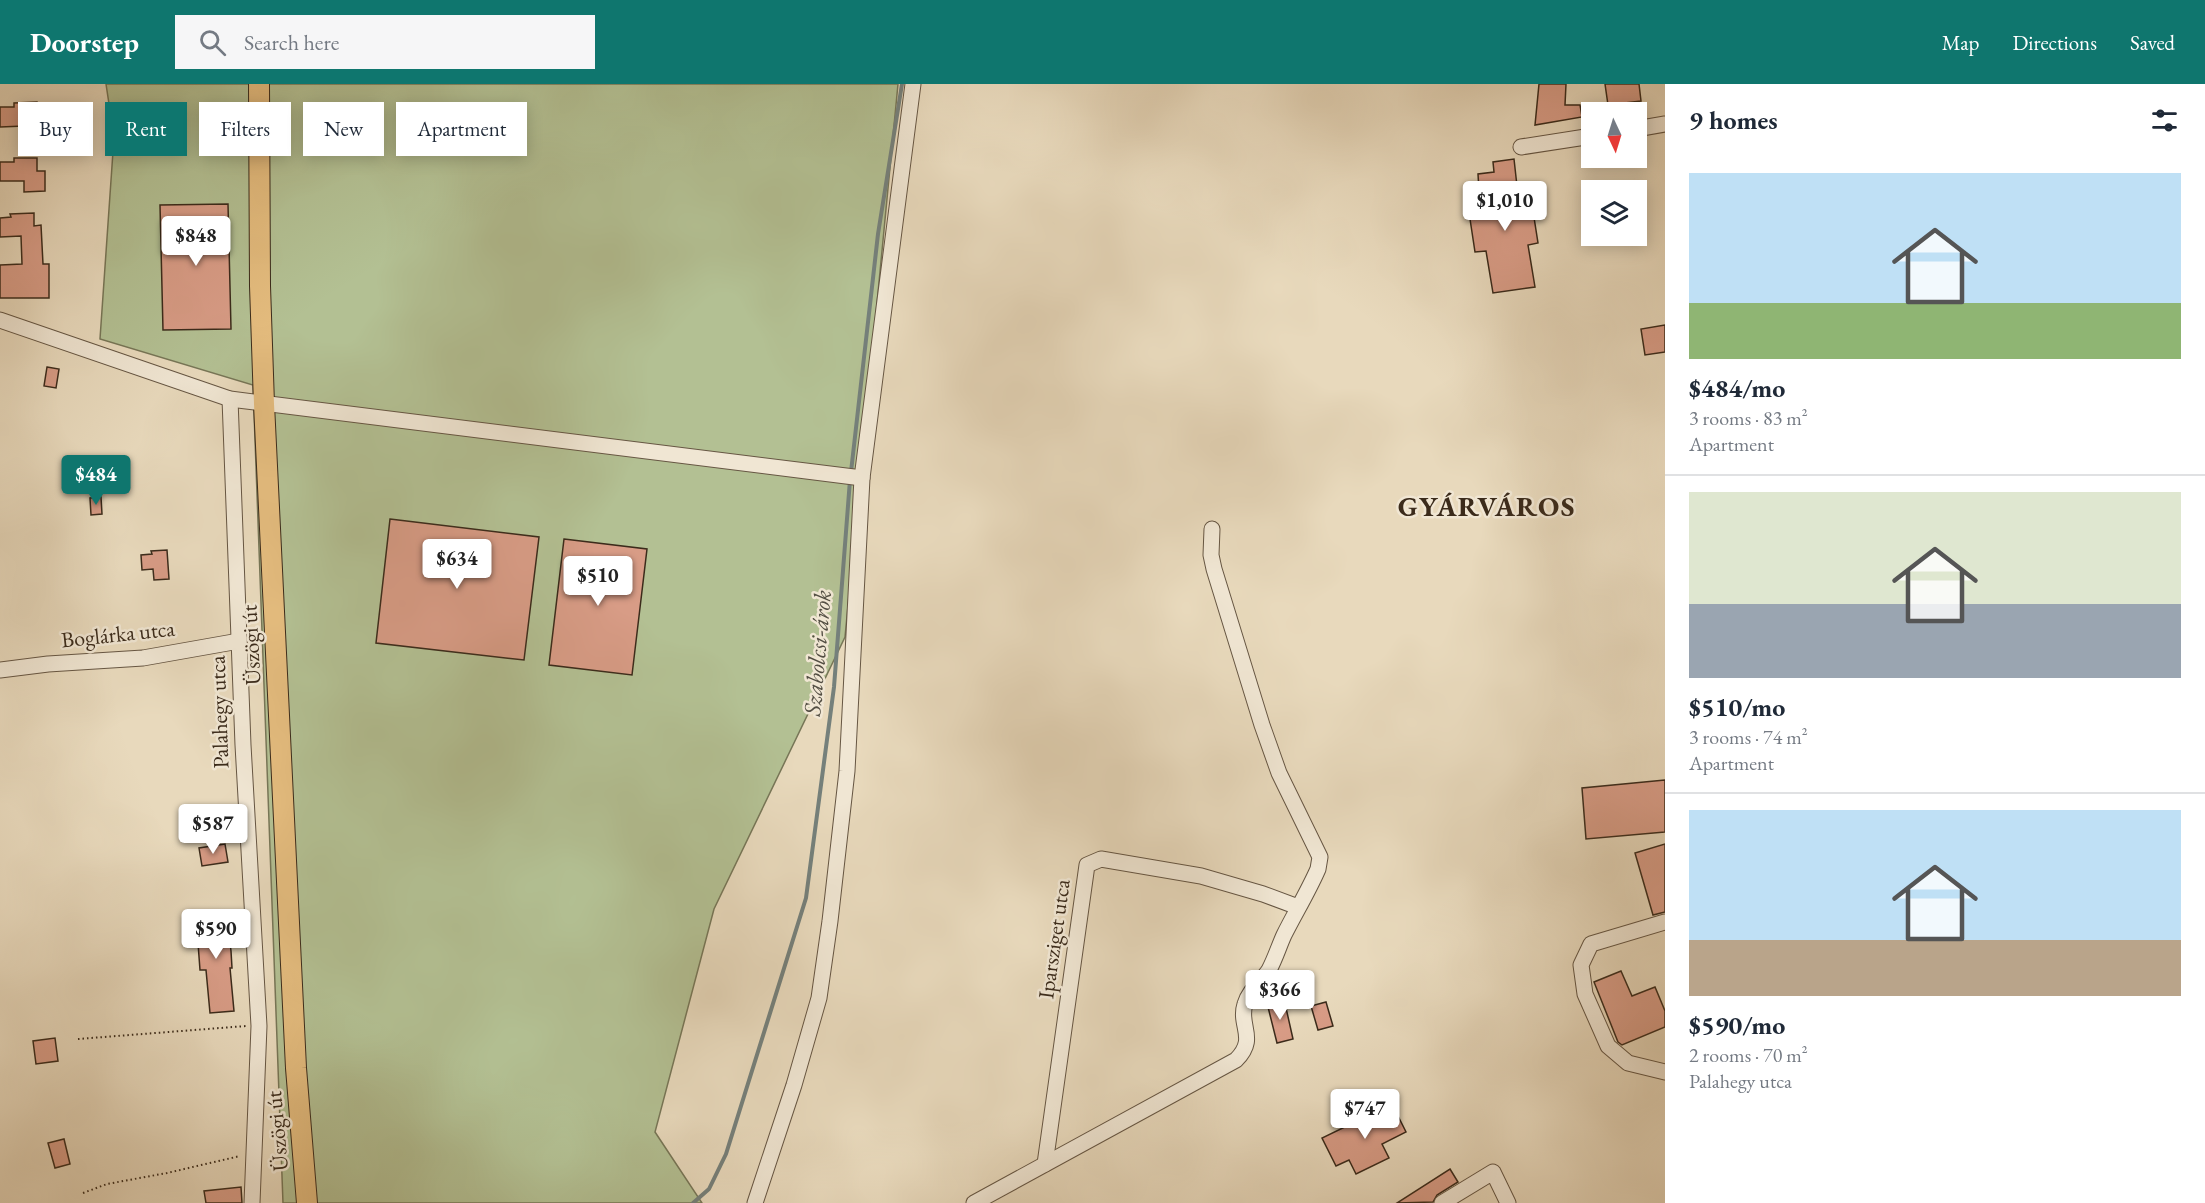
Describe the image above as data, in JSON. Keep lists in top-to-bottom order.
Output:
{
  "streets": {
    "main road": ["Üszögi út"],
    "street": ["Boglárka utca", "Palahegy utca", "Iparsziget utca"]
  },
  "crossings": [
    ["Boglárka utca", "Palahegy utca"]
  ],
  "districts": ["GYÁRVÁROS"],
  "water": ["Szabolcsi-árok"],
  "north": "bottom",
  "page": {
    "header": "Doorstep",
    "search": "Search here",
    "nav": ["Map", "Directions", "Saved"],
    "heading": "9 homes",
    "chip": [
      "Buy",
      "Rent",
      "Filters",
      "New",
      "Apartment"
    ],
    "list": [
      {
        "name": "$484/mo",
        "note": "3 rooms · 83 m² · Apartment"
      },
      {
        "name": "$510/mo",
        "note": "3 rooms · 74 m² · Apartment"
      },
      {
        "name": "$590/mo",
        "note": "2 rooms · 70 m² · Palahegy utca"
      }
    ],
    "price": [
      "$1,010",
      "$848",
      "$484",
      "$634",
      "$510",
      "$587",
      "$590",
      "$366",
      "$747"
    ]
  }
}
